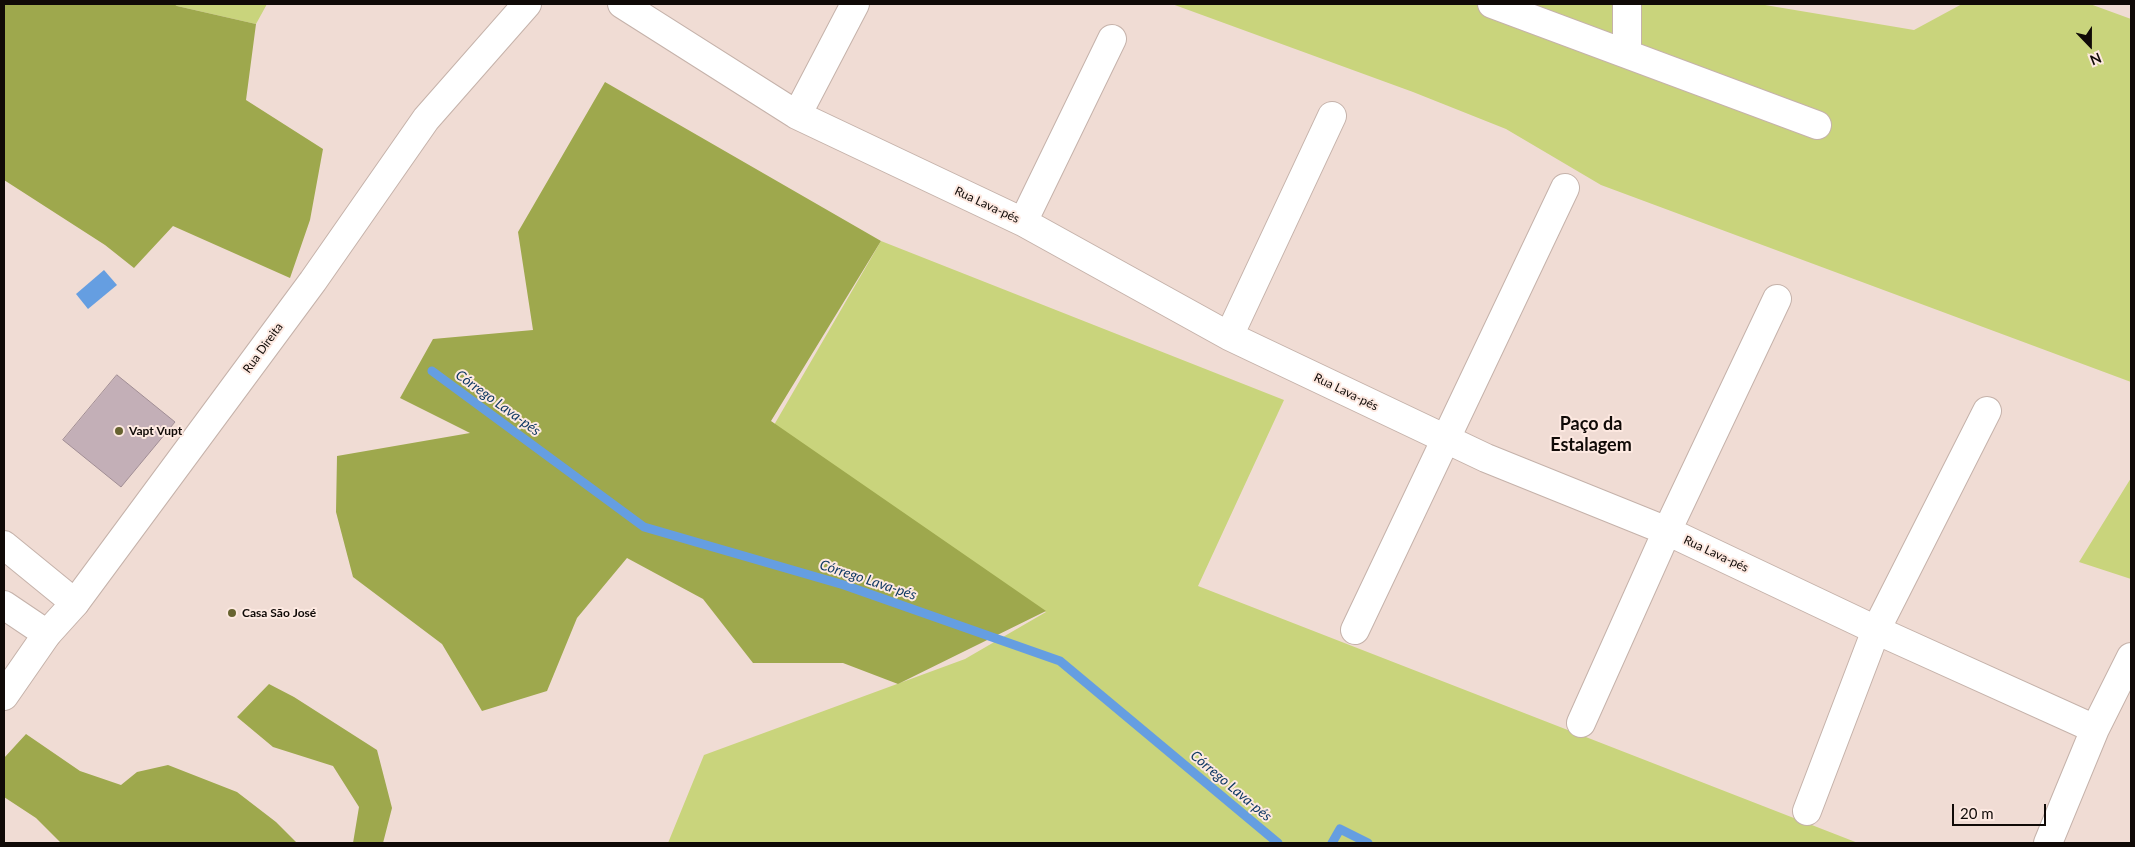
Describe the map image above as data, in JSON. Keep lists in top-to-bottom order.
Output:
{
  "streets": {
    "street": ["Rua Lava-pés", "Rua Direita"]
  },
  "districts": ["Paço da Estalagem"],
  "water": ["Córrego Lava-pés"],
  "places": ["Vapt Vupt", "Casa São José"],
  "scale_bar": "20 m",
  "north": "bottom"
}
